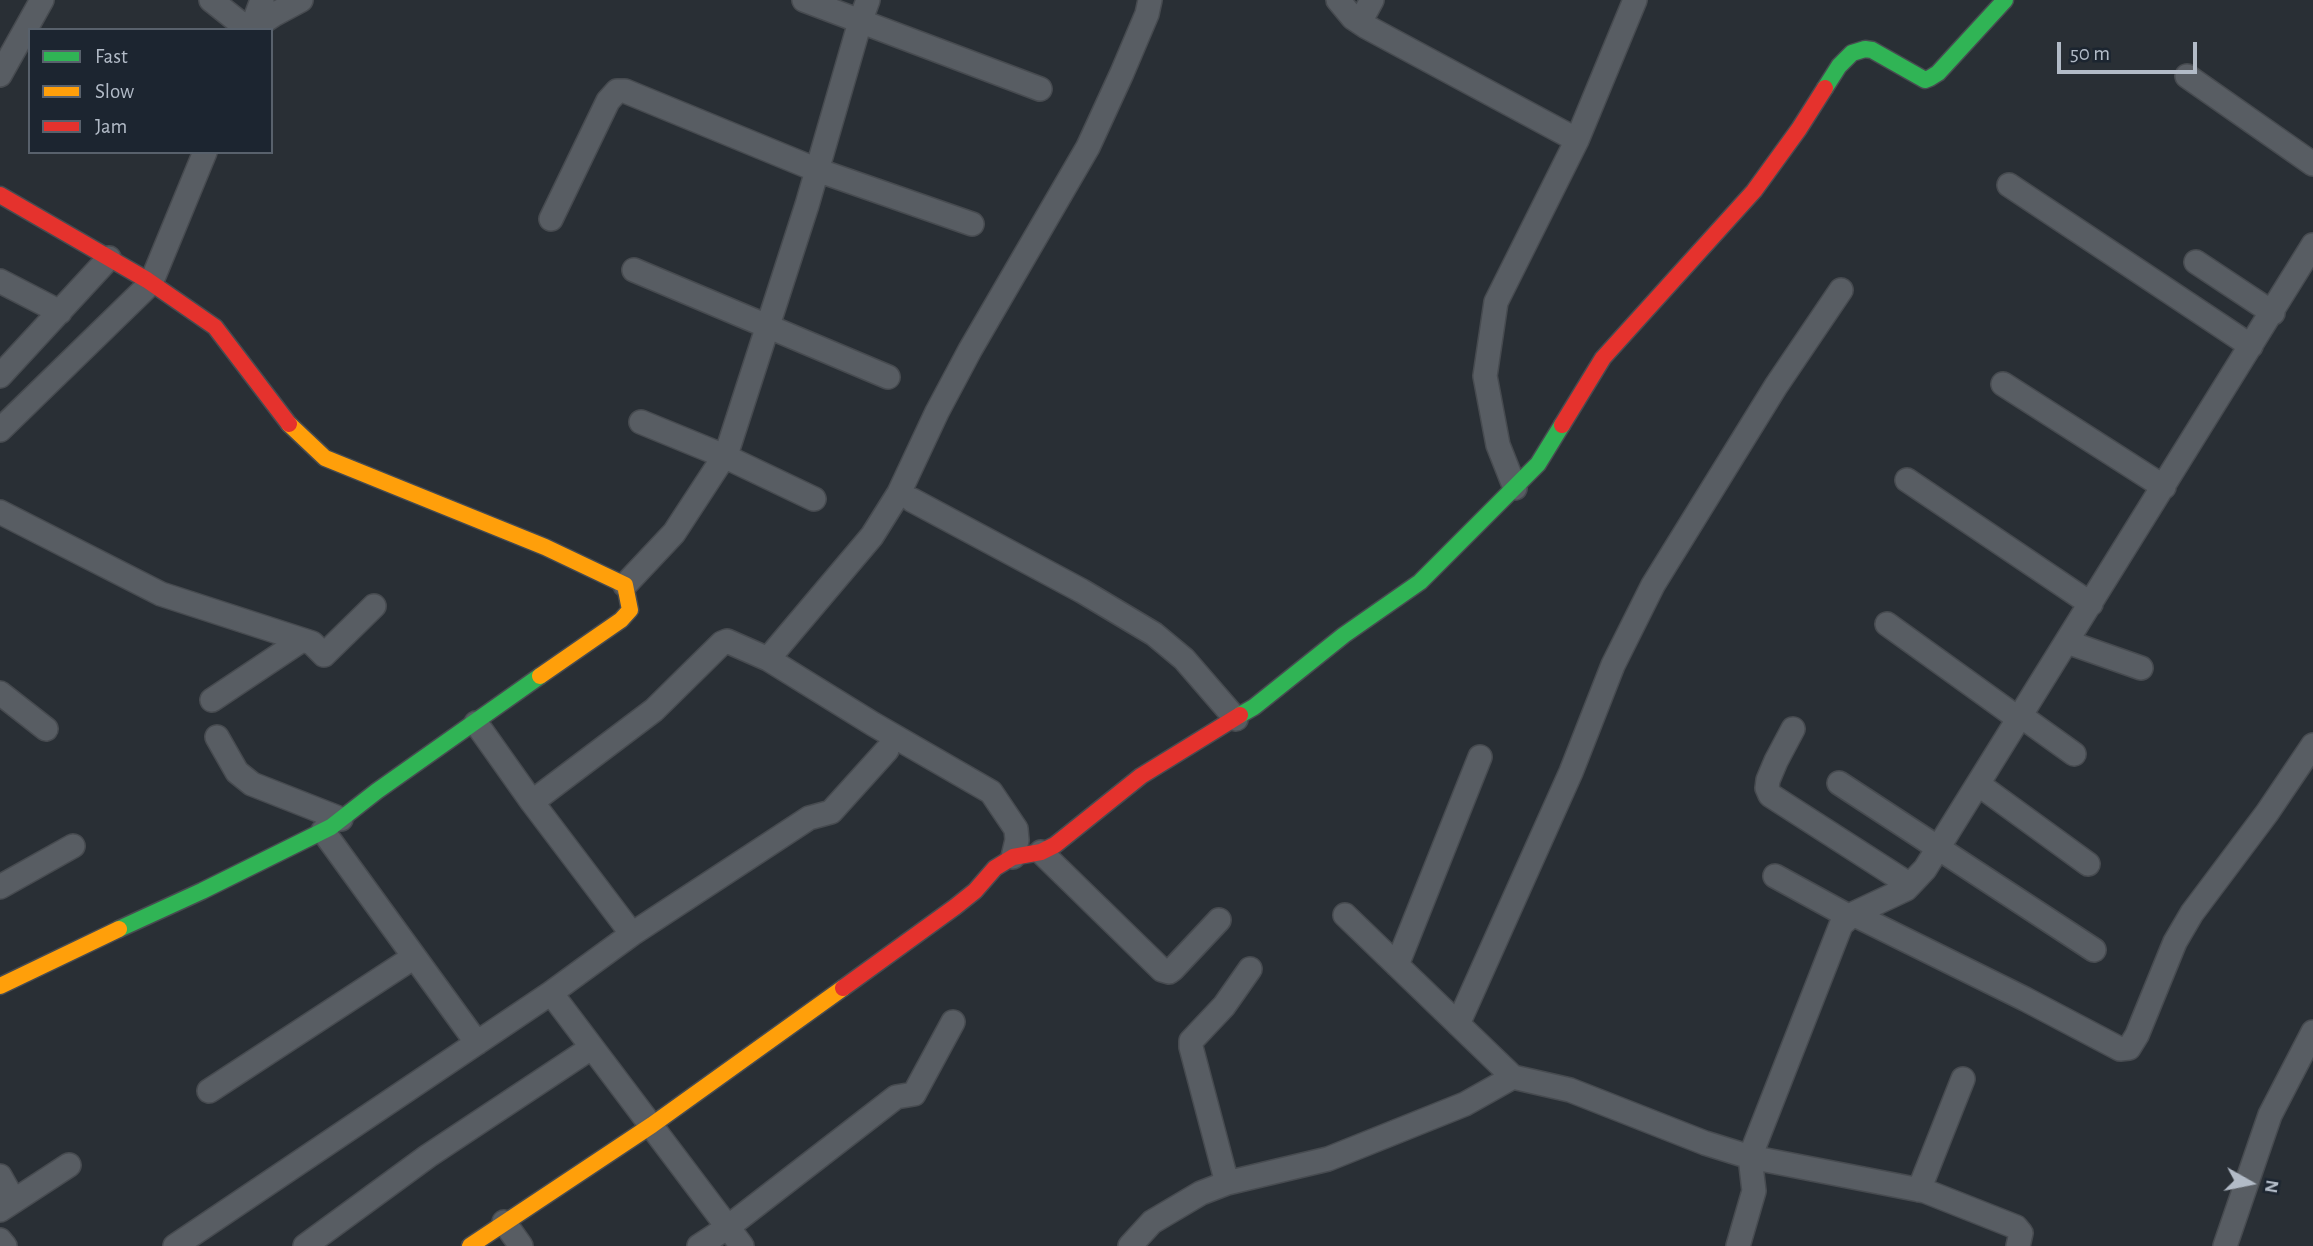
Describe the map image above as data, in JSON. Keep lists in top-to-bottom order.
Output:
{
  "legend": ["Fast", "Slow", "Jam"],
  "scale_bar": "50 m",
  "north": "right"
}
